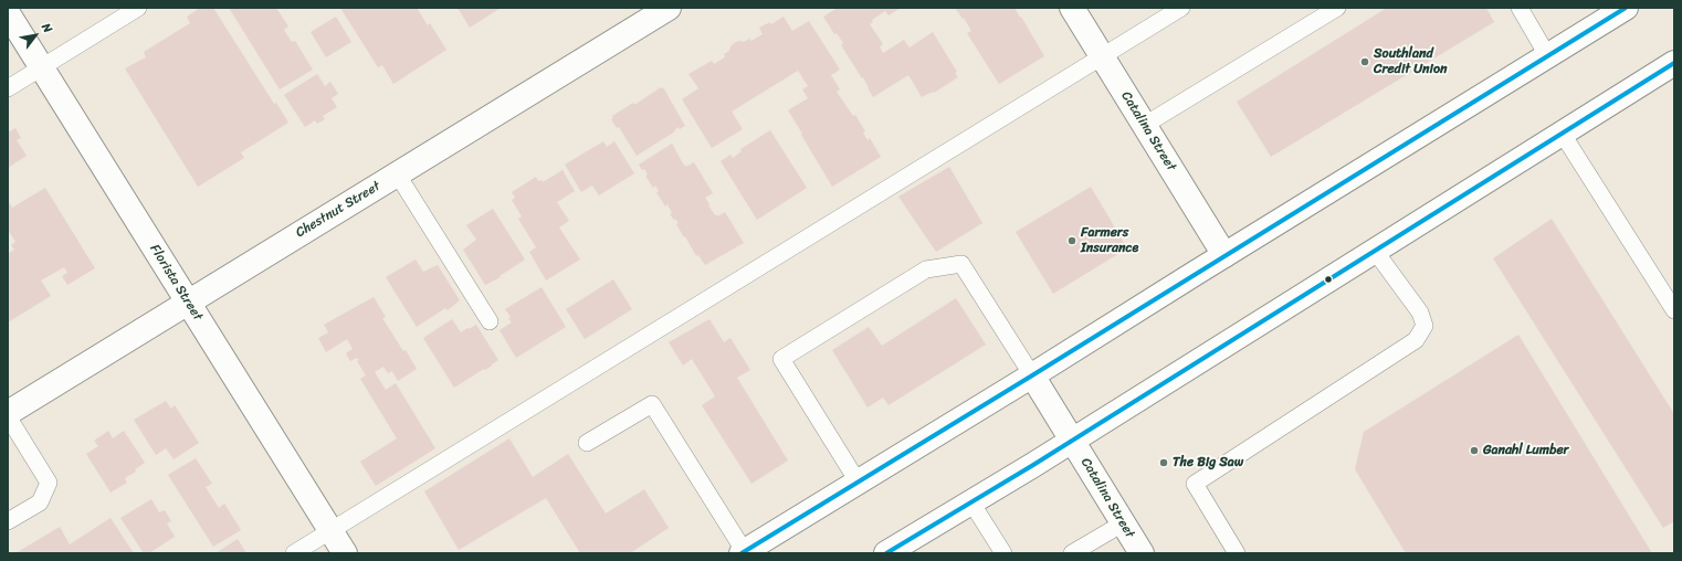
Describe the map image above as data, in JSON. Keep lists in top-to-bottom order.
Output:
{
  "streets": {
    "main road": ["Catalina Street", "Chestnut Street", "Florista Street"]
  },
  "crossings": [
    ["Chestnut Street", "Florista Street"]
  ],
  "places": [
    "Southland Credit Union",
    "Farmers Insurance",
    "Ganahl Lumber",
    "The Big Saw"
  ],
  "north": "top right"
}
